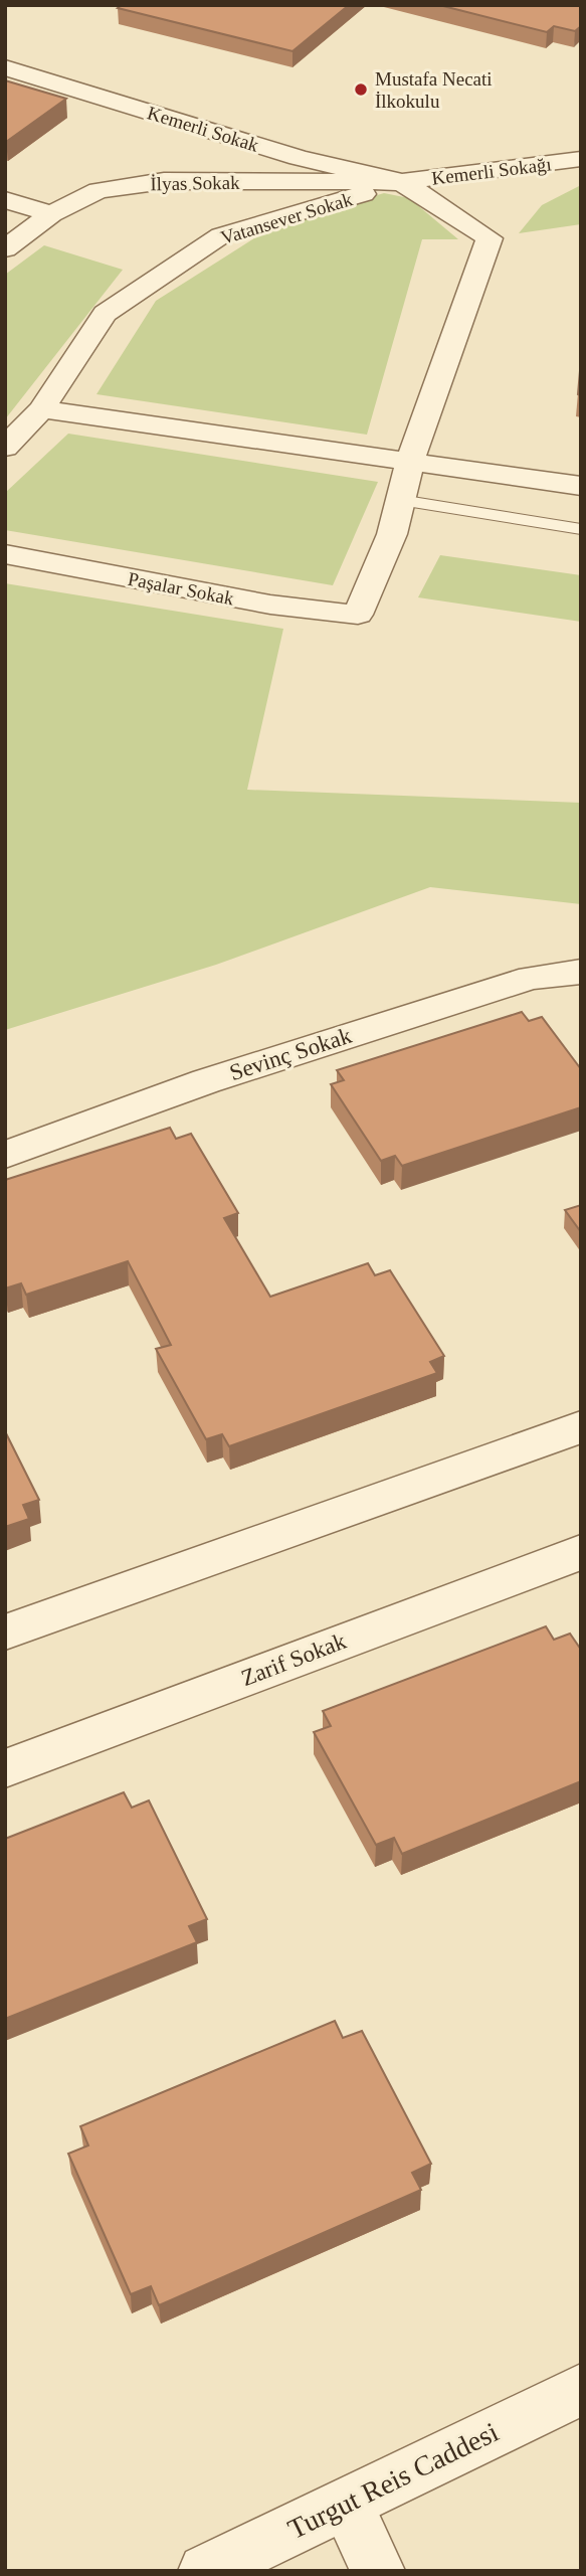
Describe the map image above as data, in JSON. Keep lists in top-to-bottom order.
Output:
{
  "streets": {
    "street": [
      "Kemerli Sokak",
      "Kemerli Sokağı",
      "İlyas Sokak",
      "Vatansever Sokak",
      "Paşalar Sokak",
      "Sevinç Sokak",
      "Zarif Sokak",
      "Turgut Reis Caddesi"
    ]
  },
  "crossings": [
    ["Kemerli Sokak", "Kemerli Sokağı"],
    ["Kemerli Sokak", "İlyas Sokak"],
    ["Kemerli Sokak", "Vatansever Sokak"],
    ["Kemerli Sokağı", "İlyas Sokak"],
    ["Kemerli Sokağı", "Vatansever Sokak"],
    ["İlyas Sokak", "Vatansever Sokak"]
  ],
  "places": ["Mustafa Necati İlkokulu"]
}
